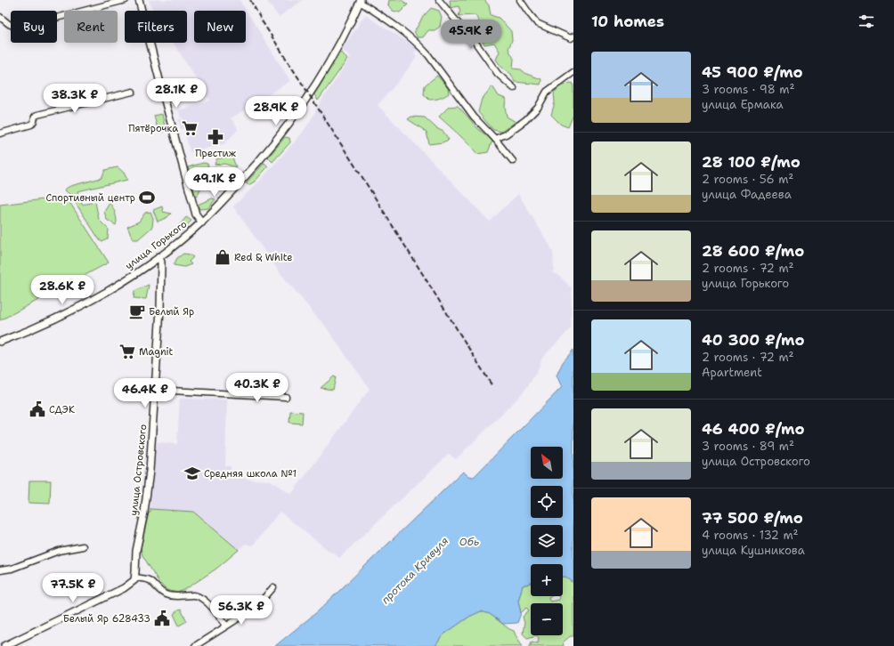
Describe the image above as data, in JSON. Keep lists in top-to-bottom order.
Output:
{
  "streets": {
    "street": ["улица Горького", "улица Островского"]
  },
  "crossings": [
    ["улица Горького", "улица Островского"]
  ],
  "water": ["Обь", "протока Кривуля"],
  "places": {
    "supermarket": ["Пятёрочка", "Magnit"],
    "pharmacy": ["Престиж"],
    "sports": ["Спортивный центр"],
    "shop": ["Red & White"],
    "cafe": ["Белый Яр"],
    "public building": ["СДЭК", "Белый Яр 628433"],
    "school or university": ["Средняя школа №1"]
  },
  "north": "top left",
  "page": {
    "heading": "10 homes",
    "chip": [
      "Buy",
      "Rent",
      "Filters",
      "New"
    ],
    "price": [
      "45.9K ₽",
      "28.1K ₽",
      "38.3K ₽",
      "28.9K ₽",
      "49.1K ₽",
      "28.6K ₽",
      "40.3K ₽",
      "46.4K ₽",
      "77.5K ₽",
      "56.3K ₽"
    ],
    "list": [
      {
        "name": "45 900 ₽/mo",
        "note": "3 rooms · 98 m² · улица Ермака"
      },
      {
        "name": "28 100 ₽/mo",
        "note": "2 rooms · 56 m² · улица Фадеева"
      },
      {
        "name": "28 600 ₽/mo",
        "note": "2 rooms · 72 m² · улица Горького"
      },
      {
        "name": "40 300 ₽/mo",
        "note": "2 rooms · 72 m² · Apartment"
      },
      {
        "name": "46 400 ₽/mo",
        "note": "3 rooms · 89 m² · улица Островского"
      },
      {
        "name": "77 500 ₽/mo",
        "note": "4 rooms · 132 m² · улица Кушникова"
      }
    ],
    "map_buttons": ["+", "−"]
  }
}
